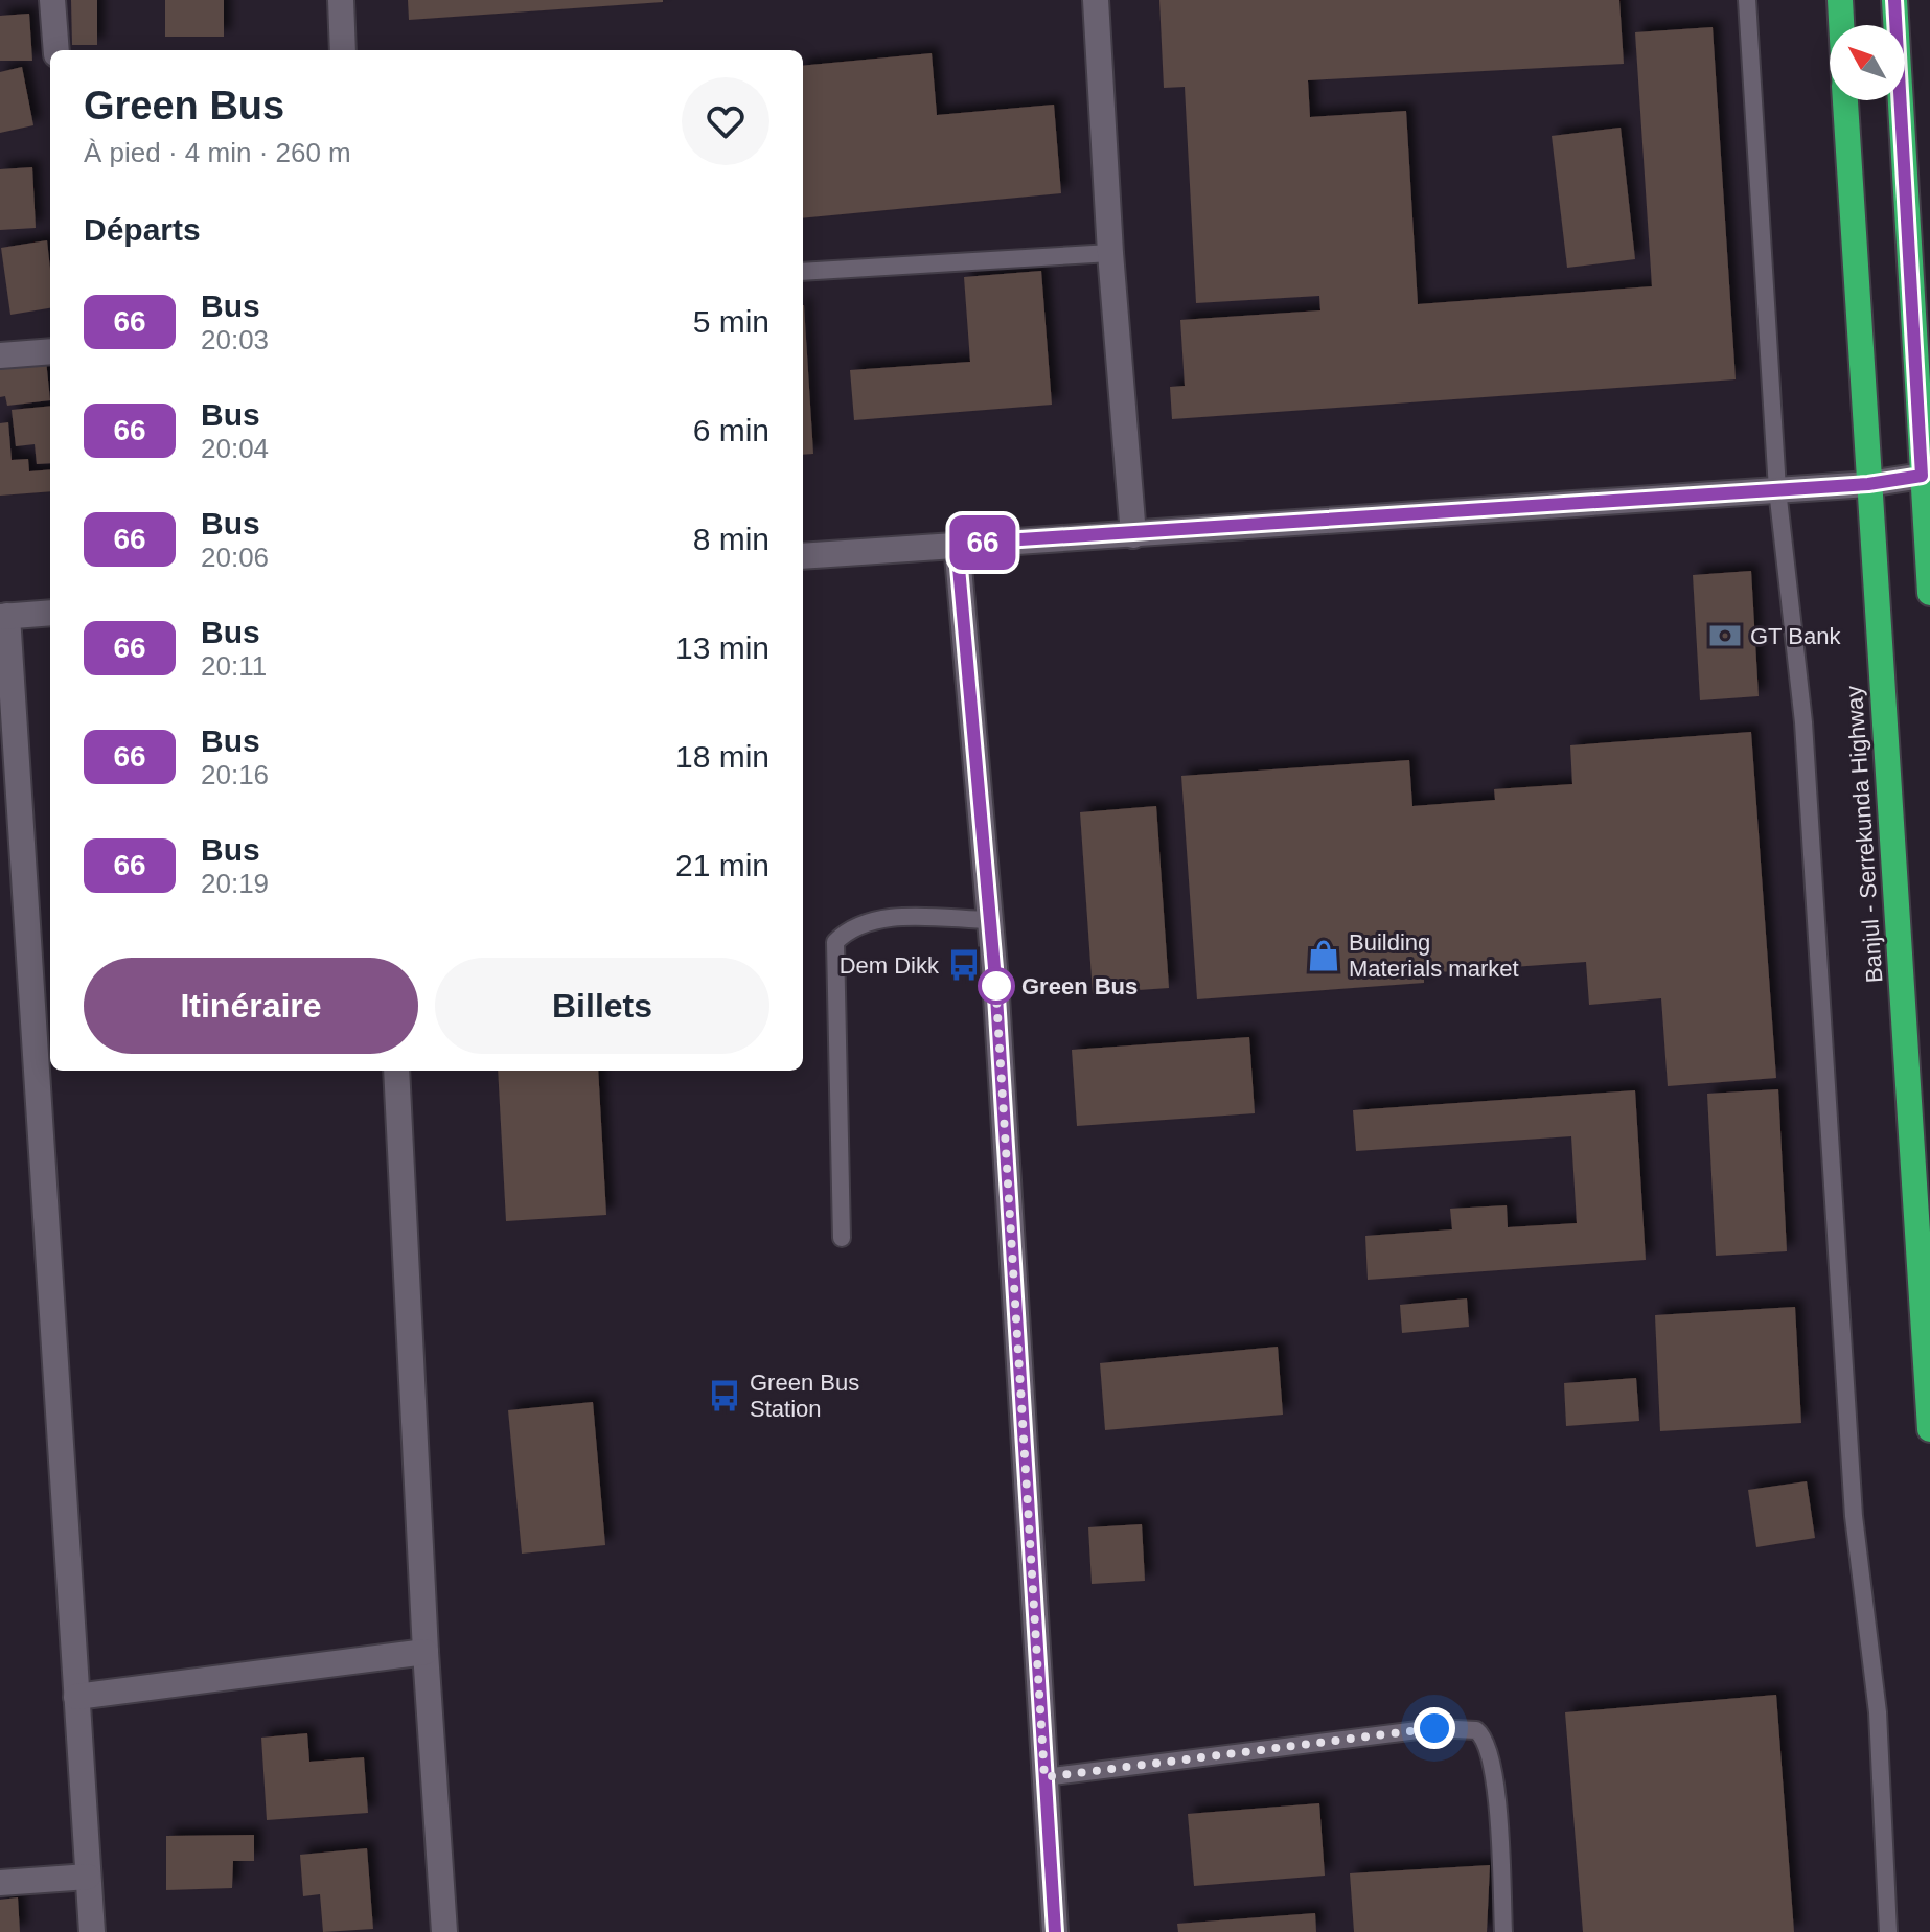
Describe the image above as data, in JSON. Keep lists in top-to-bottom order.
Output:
{
  "streets": {
    "highway": ["Banjul - Serrekunda Highway"]
  },
  "places": {
    "bank": ["GT Bank"],
    "shop": ["Building Materials market"],
    "bus stop": ["Dem Dikk", "Green Bus Station"],
    "other": ["Green Bus"]
  },
  "lines": ["bus line 66"],
  "north": "top left",
  "page": {
    "on_map": "66",
    "heading": [
      ["Green Bus", "À pied · 4 min · 260 m"],
      "Départs"
    ],
    "list": [
      {
        "mark": "66",
        "name": "Bus",
        "note": "20:03",
        "value": "5 min"
      },
      {
        "mark": "66",
        "name": "Bus",
        "note": "20:04",
        "value": "6 min"
      },
      {
        "mark": "66",
        "name": "Bus",
        "note": "20:06",
        "value": "8 min"
      },
      {
        "mark": "66",
        "name": "Bus",
        "note": "20:11",
        "value": "13 min"
      },
      {
        "mark": "66",
        "name": "Bus",
        "note": "20:16",
        "value": "18 min"
      },
      {
        "mark": "66",
        "name": "Bus",
        "note": "20:19",
        "value": "21 min"
      }
    ],
    "buttons": ["Itinéraire", "Billets"]
  }
}
